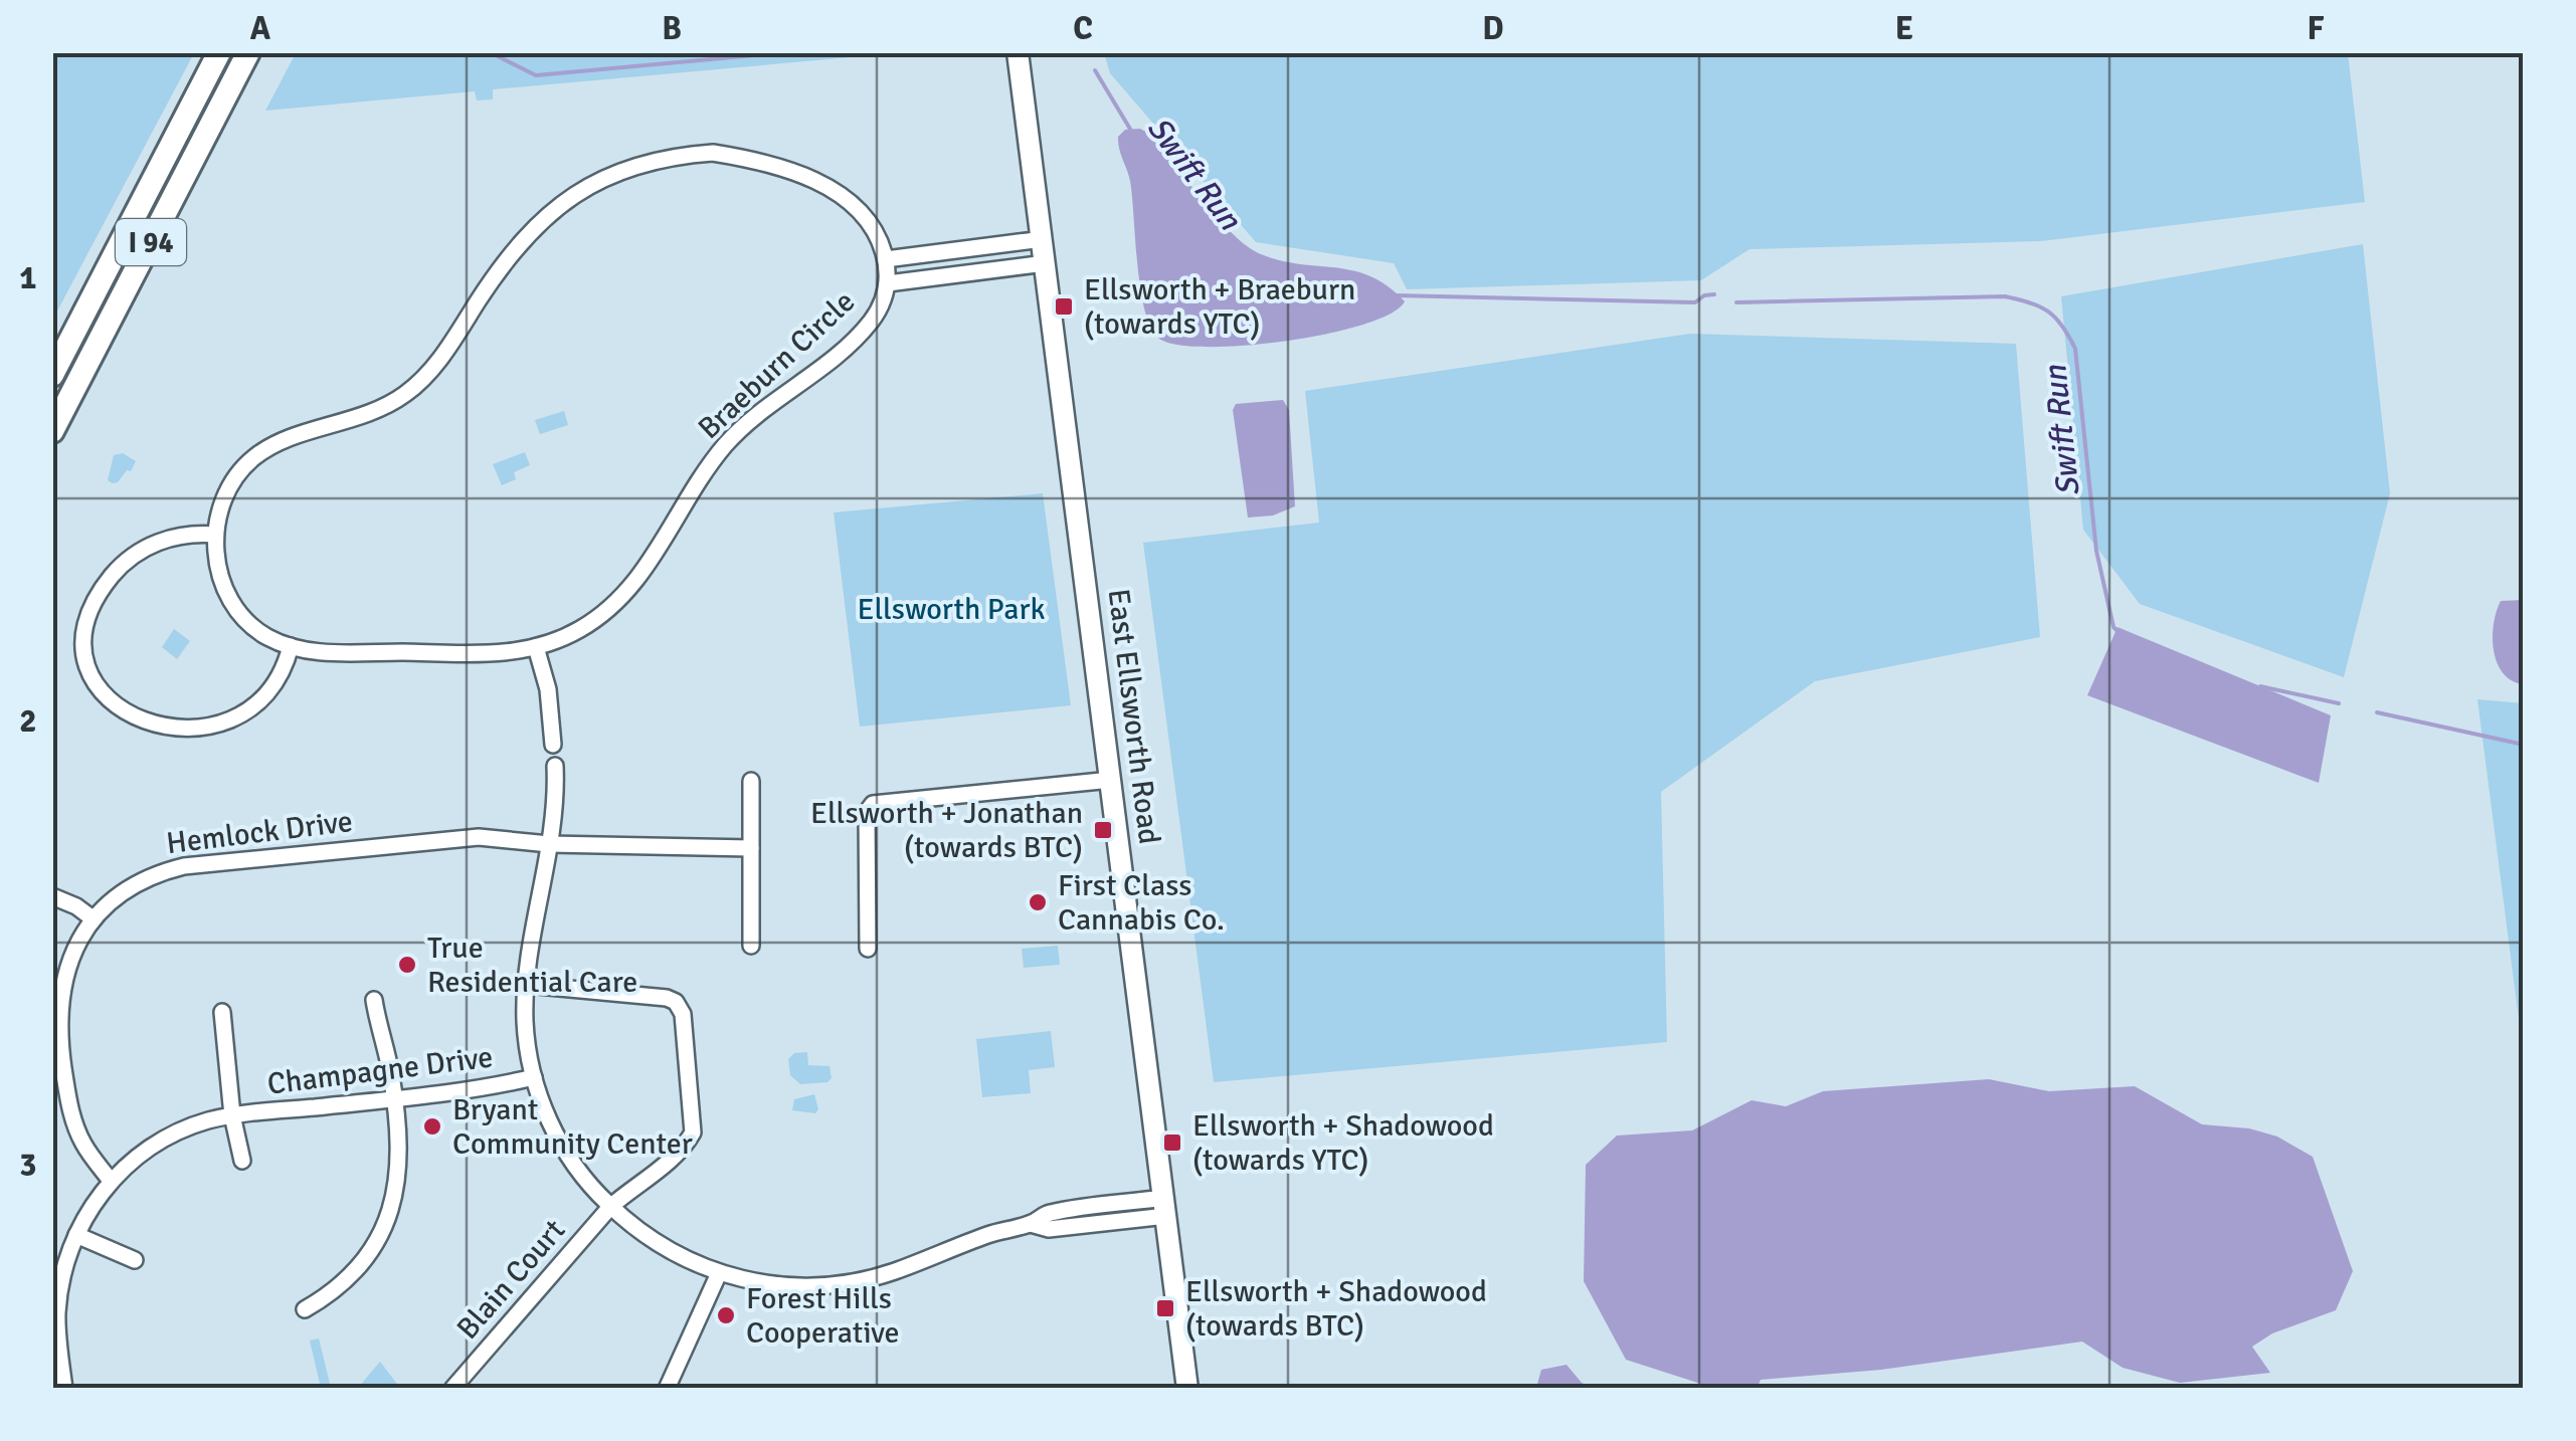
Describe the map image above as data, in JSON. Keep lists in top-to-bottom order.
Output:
{
  "streets": {
    "highway": ["I 94"],
    "main road": ["East Ellsworth Road"],
    "street": [
      "Braeburn Circle",
      "Hemlock Drive",
      "Champagne Drive",
      "Blain Court"
    ]
  },
  "crossings": [
    ["Braeburn Circle", "East Ellsworth Road"],
    ["Hemlock Drive", "Champagne Drive"]
  ],
  "water": ["Swift Run"],
  "parks": ["Ellsworth Park"],
  "places": {
    "transit": [
      "Ellsworth + Braeburn (towards YTC)",
      "Ellsworth + Jonathan (towards BTC)",
      "Ellsworth + Shadowood (towards YTC)",
      "Ellsworth + Shadowood (towards BTC)"
    ],
    "other": [
      "First Class Cannabis Co.",
      "True Residential Care",
      "Bryant Community Center",
      "Forest Hills Cooperative"
    ]
  },
  "grid": {
    "columns": [
      "A",
      "B",
      "C",
      "D",
      "E",
      "F"
    ],
    "rows": ["1", "2", "3"]
  }
}
